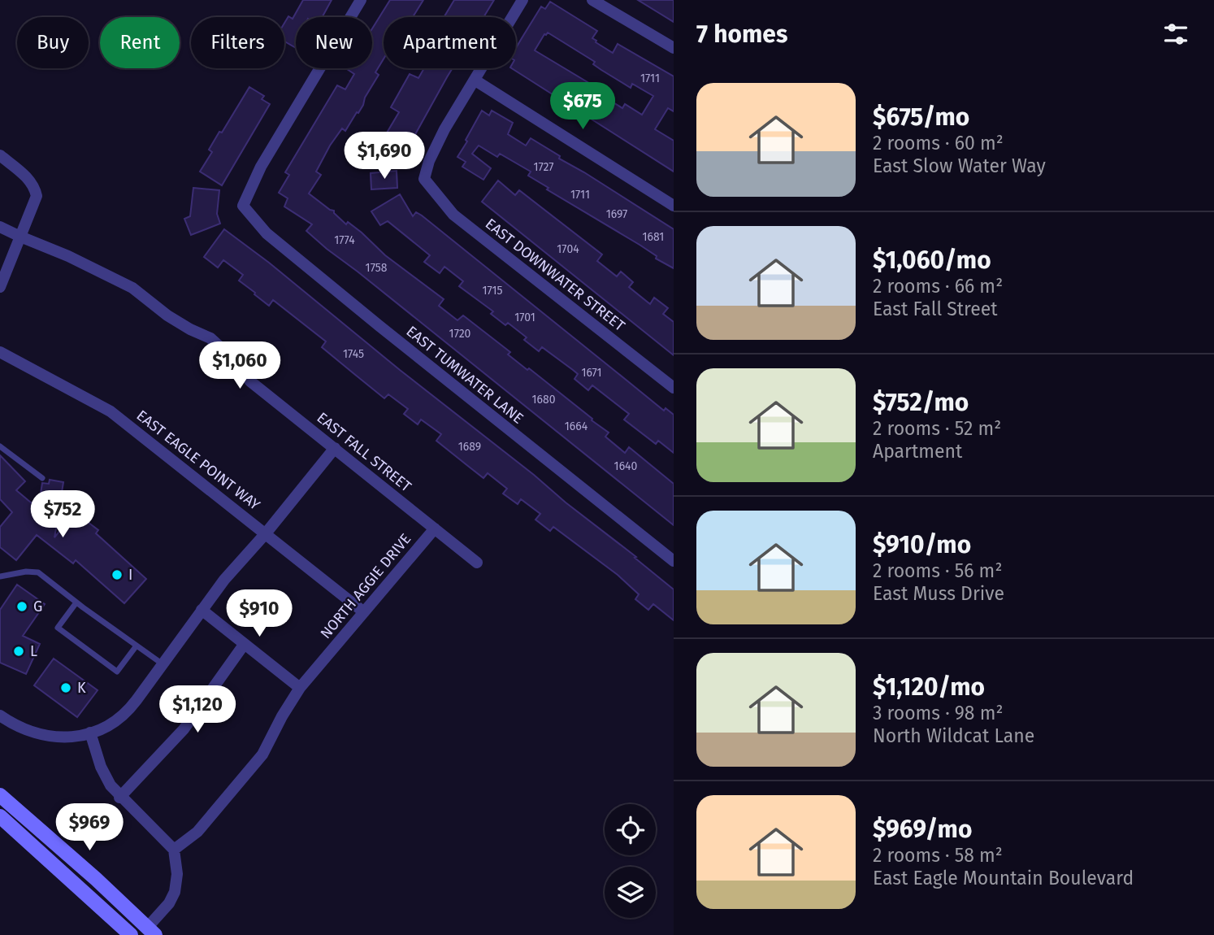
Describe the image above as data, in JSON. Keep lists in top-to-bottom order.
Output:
{
  "streets": {
    "street": [
      "EAST DOWNWATER STREET",
      "EAST TUMWATER LANE",
      "EAST FALL STREET",
      "EAST EAGLE POINT WAY",
      "NORTH AGGIE DRIVE"
    ]
  },
  "crossings": [
    ["EAST FALL STREET", "NORTH AGGIE DRIVE"],
    ["EAST EAGLE POINT WAY", "NORTH AGGIE DRIVE"]
  ],
  "places": [
    "I",
    "G",
    "L",
    "K"
  ],
  "house_numbers": [
    "1711",
    "1727",
    "1711",
    "1697",
    "1681",
    "1774",
    "1704",
    "1758",
    "1715",
    "1701",
    "1720",
    "1745",
    "1671",
    "1680",
    "1664",
    "1689",
    "1640"
  ],
  "page": {
    "heading": "7 homes",
    "chip": [
      "Buy",
      "Rent",
      "Filters",
      "New",
      "Apartment"
    ],
    "list": [
      {
        "name": "$675/mo",
        "note": "2 rooms · 60 m² · East Slow Water Way"
      },
      {
        "name": "$1,060/mo",
        "note": "2 rooms · 66 m² · East Fall Street"
      },
      {
        "name": "$752/mo",
        "note": "2 rooms · 52 m² · Apartment"
      },
      {
        "name": "$910/mo",
        "note": "2 rooms · 56 m² · East Muss Drive"
      },
      {
        "name": "$1,120/mo",
        "note": "3 rooms · 98 m² · North Wildcat Lane"
      },
      {
        "name": "$969/mo",
        "note": "2 rooms · 58 m² · East Eagle Mountain Boulevard"
      }
    ],
    "price": [
      "$675",
      "$1,690",
      "$1,060",
      "$752",
      "$910",
      "$1,120",
      "$969"
    ]
  }
}
